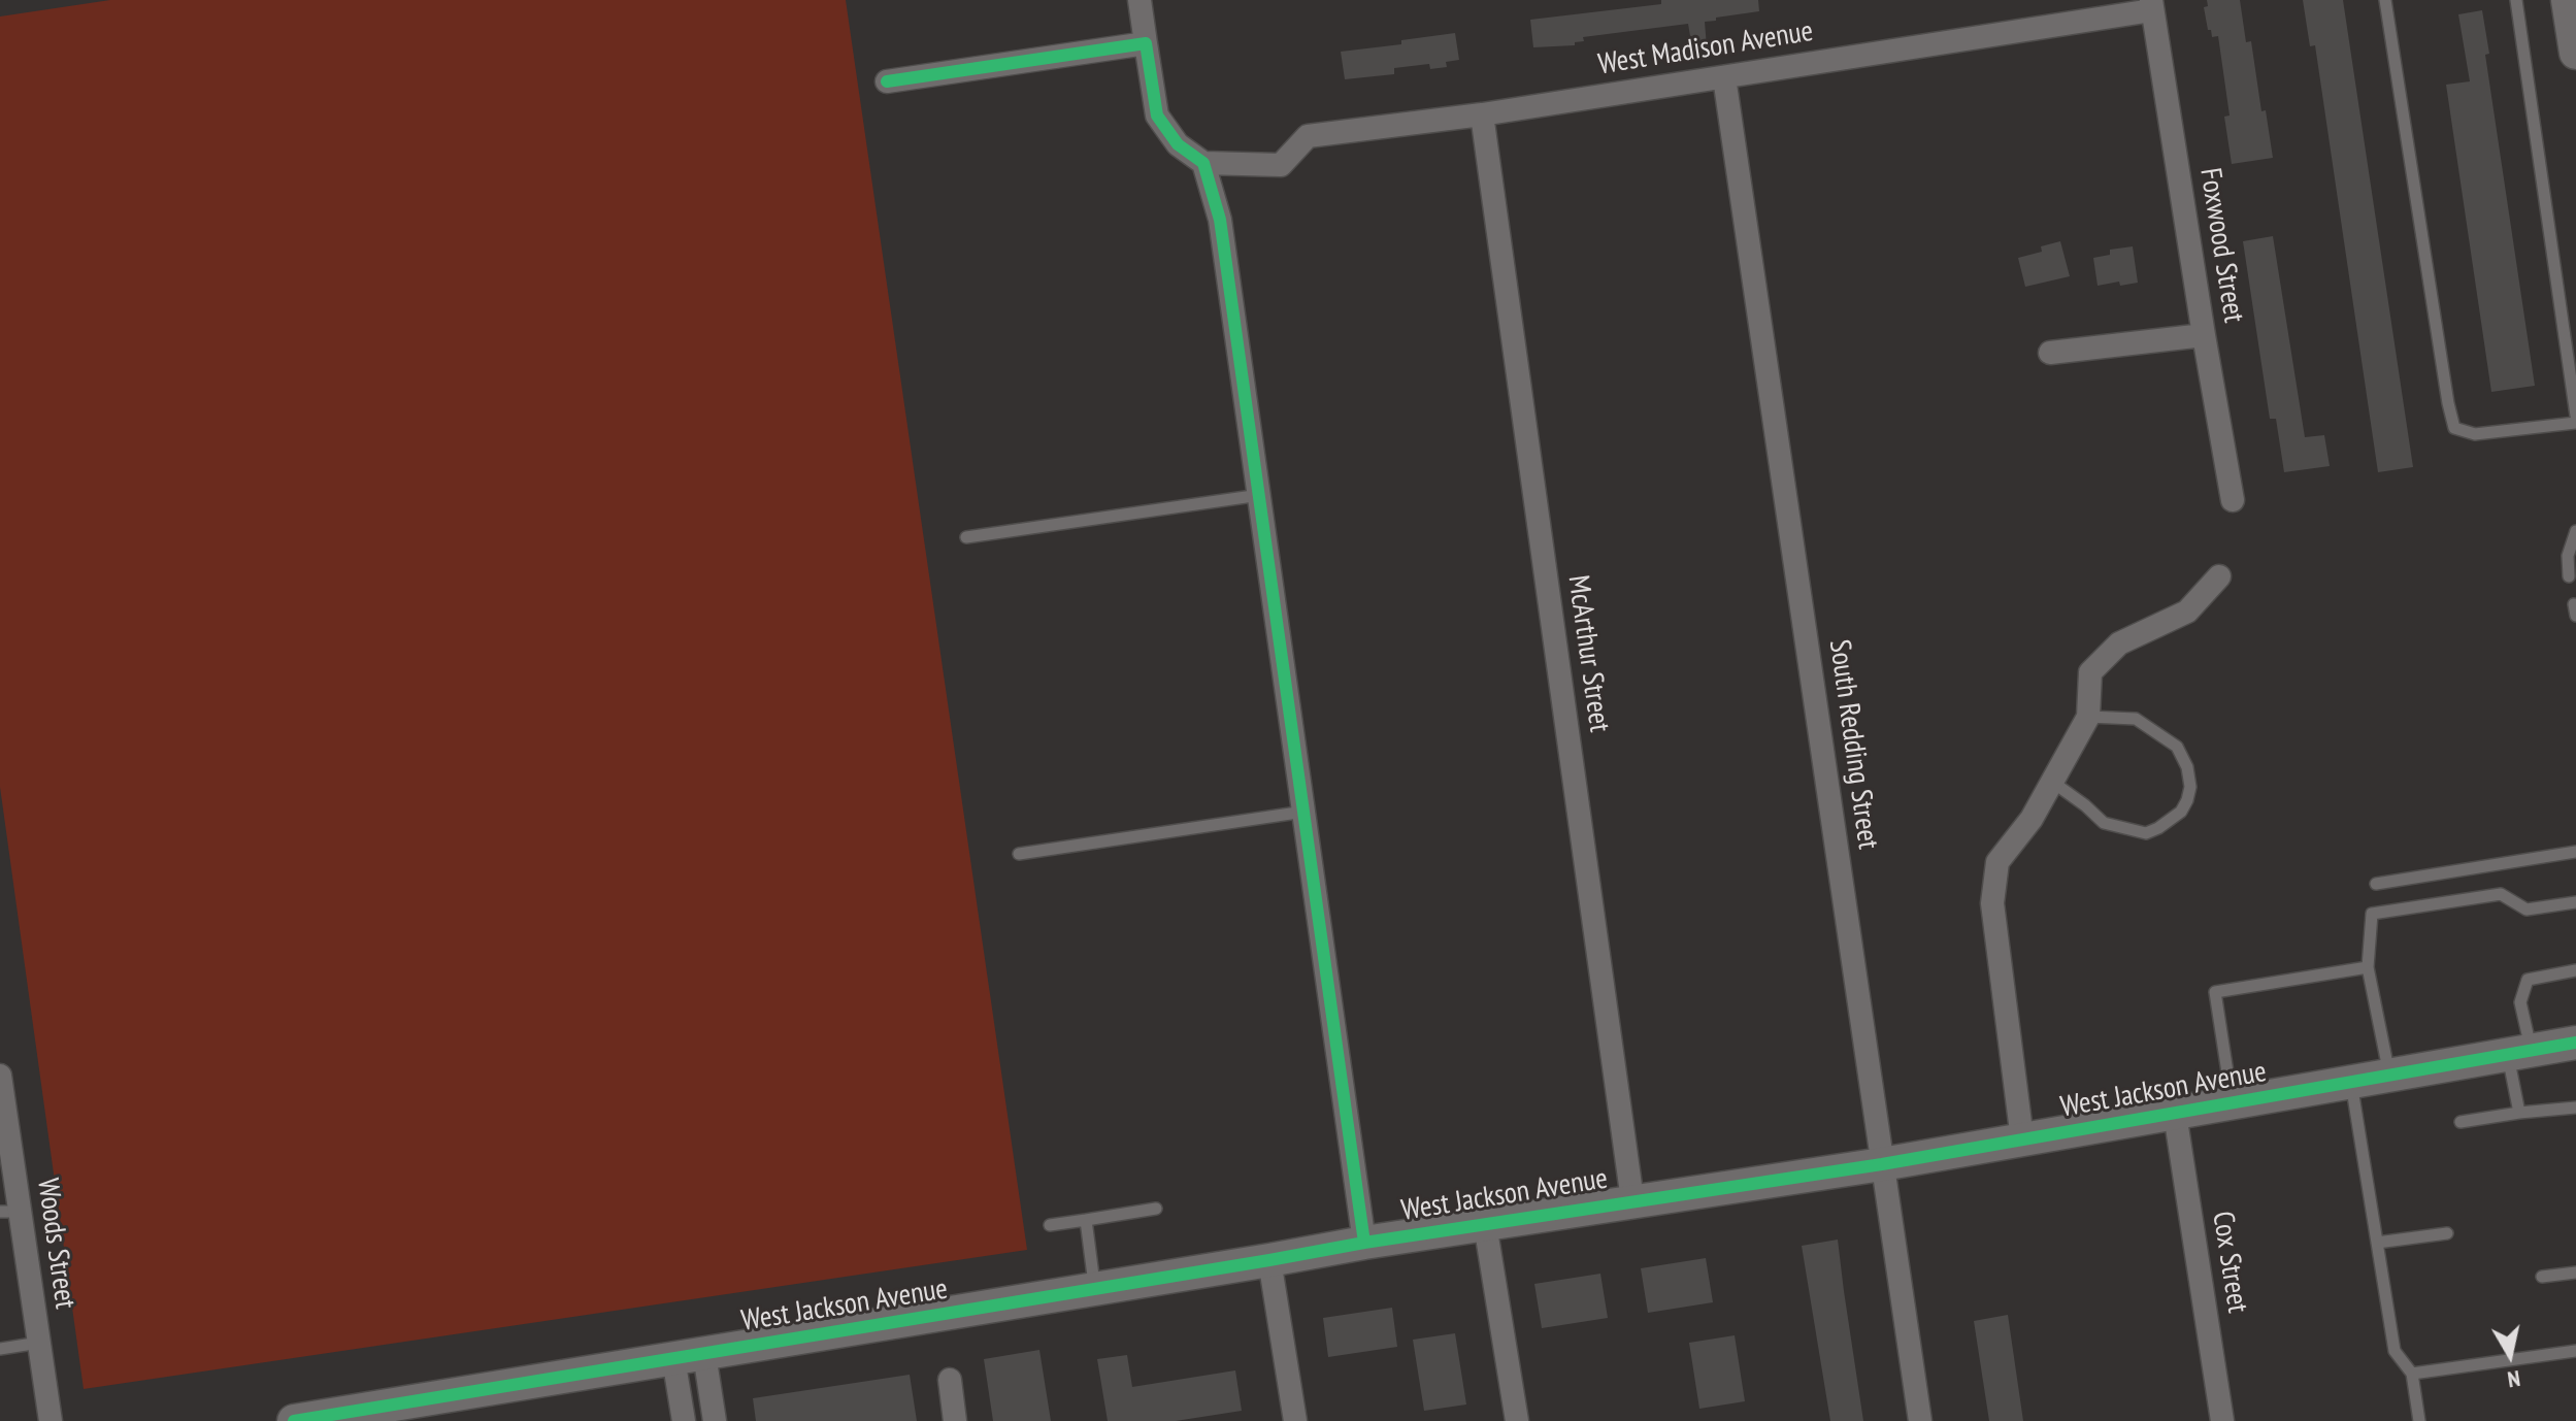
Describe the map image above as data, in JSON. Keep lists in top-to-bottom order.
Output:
{
  "streets": {
    "street": [
      "West Madison Avenue",
      "Foxwood Street",
      "McArthur Street",
      "South Redding Street",
      "West Jackson Avenue",
      "Woods Street",
      "Cox Street"
    ]
  },
  "crossings": [
    ["West Madison Avenue", "Foxwood Street"],
    ["West Madison Avenue", "McArthur Street"],
    ["West Madison Avenue", "South Redding Street"],
    ["McArthur Street", "West Jackson Avenue"],
    ["South Redding Street", "West Jackson Avenue"],
    ["West Jackson Avenue", "Cox Street"]
  ],
  "north": "bottom"
}
